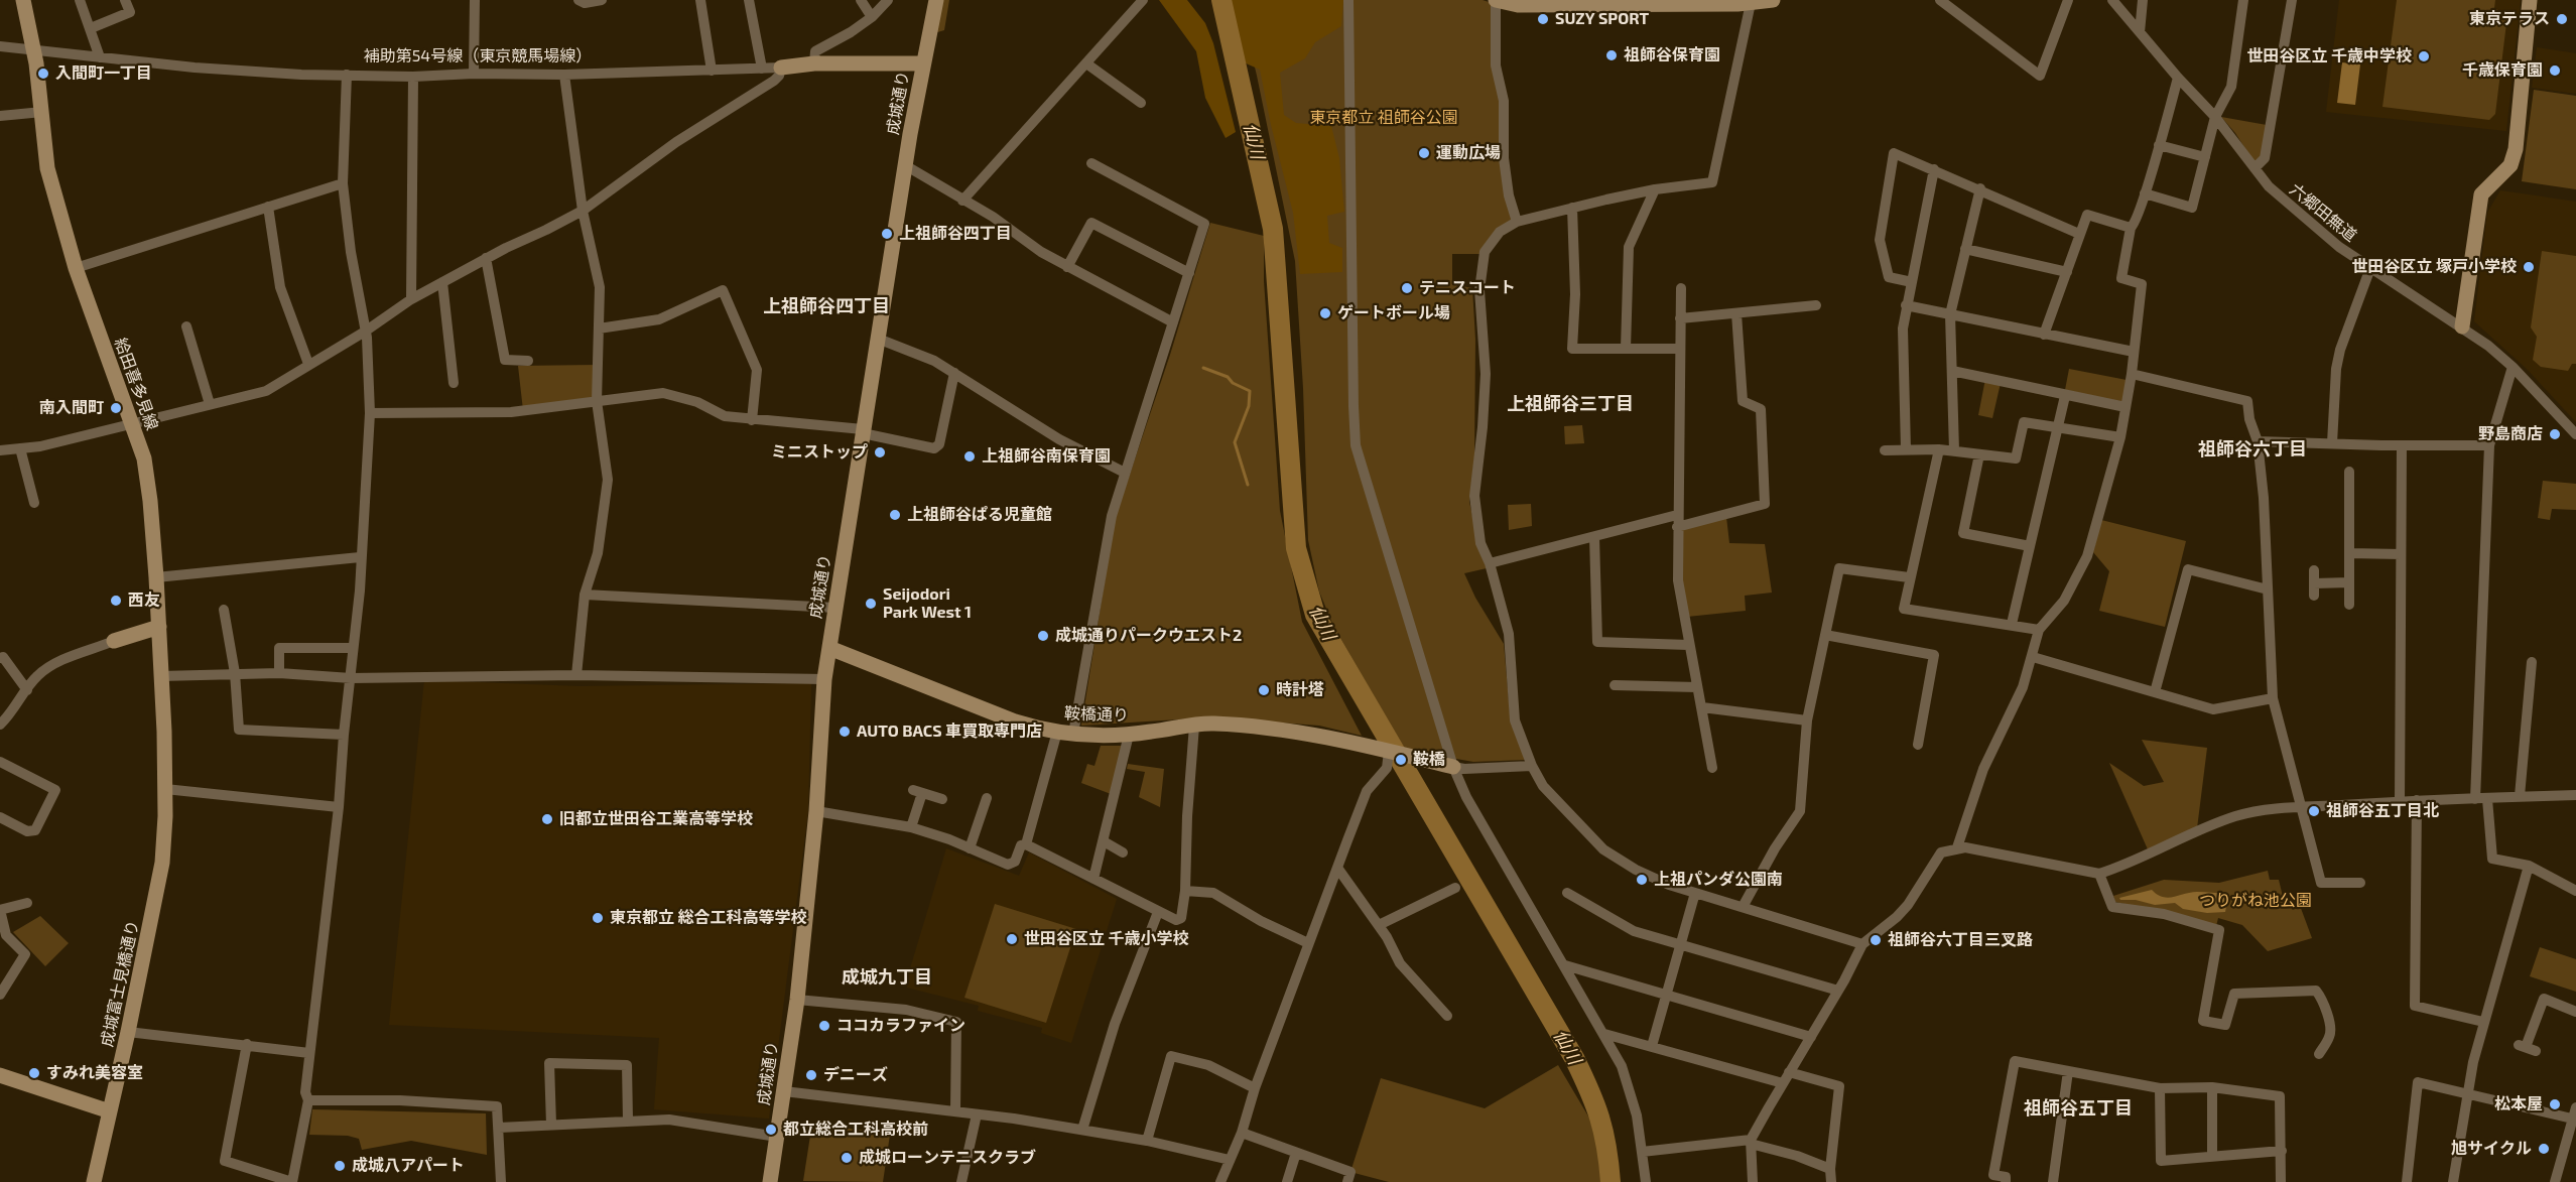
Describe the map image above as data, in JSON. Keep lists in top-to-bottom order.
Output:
{
  "streets": {
    "street": [
      "補助第54号線（東京競馬場線）",
      "成城通り",
      "六郷田無道",
      "給田喜多見線",
      "鞍橋通り",
      "成城富士見橋通り"
    ]
  },
  "crossings": [
    ["補助第54号線（東京競馬場線）", "成城通り"],
    ["補助第54号線（東京競馬場線）", "給田喜多見線"],
    ["成城通り", "鞍橋通り"],
    ["給田喜多見線", "成城富士見橋通り"]
  ],
  "districts": [
    "上祖師谷四丁目",
    "上祖師谷三丁目",
    "祖師谷六丁目",
    "成城九丁目",
    "祖師谷五丁目"
  ],
  "water": ["仙川"],
  "parks": ["東京都立 祖師谷公園", "つりがね池公園"],
  "places": [
    "SUZY SPORT",
    "東京テラス",
    "祖師谷保育園",
    "世田谷区立 千歳中学校",
    "千歳保育園",
    "入間町一丁目",
    "運動広場",
    "上祖師谷四丁目",
    "世田谷区立 塚戸小学校",
    "テニスコート",
    "ゲートボール場",
    "南入間町",
    "野島商店",
    "ミニストップ",
    "上祖師谷南保育園",
    "上祖師谷ぱる児童館",
    "西友",
    "Seijodori Park West 1",
    "成城通りパークウエスト2",
    "時計塔",
    "AUTO BACS 車買取専門店",
    "鞍橋",
    "祖師谷五丁目北",
    "旧都立世田谷工業高等学校",
    "上祖パンダ公園南",
    "東京都立 総合工科高等学校",
    "世田谷区立 千歳小学校",
    "祖師谷六丁目三叉路",
    "ココカラファイン",
    "すみれ美容室",
    "デニーズ",
    "松本屋",
    "都立総合工科高校前",
    "旭サイクル",
    "成城ローンテニスクラブ",
    "成城八アパート"
  ]
}
